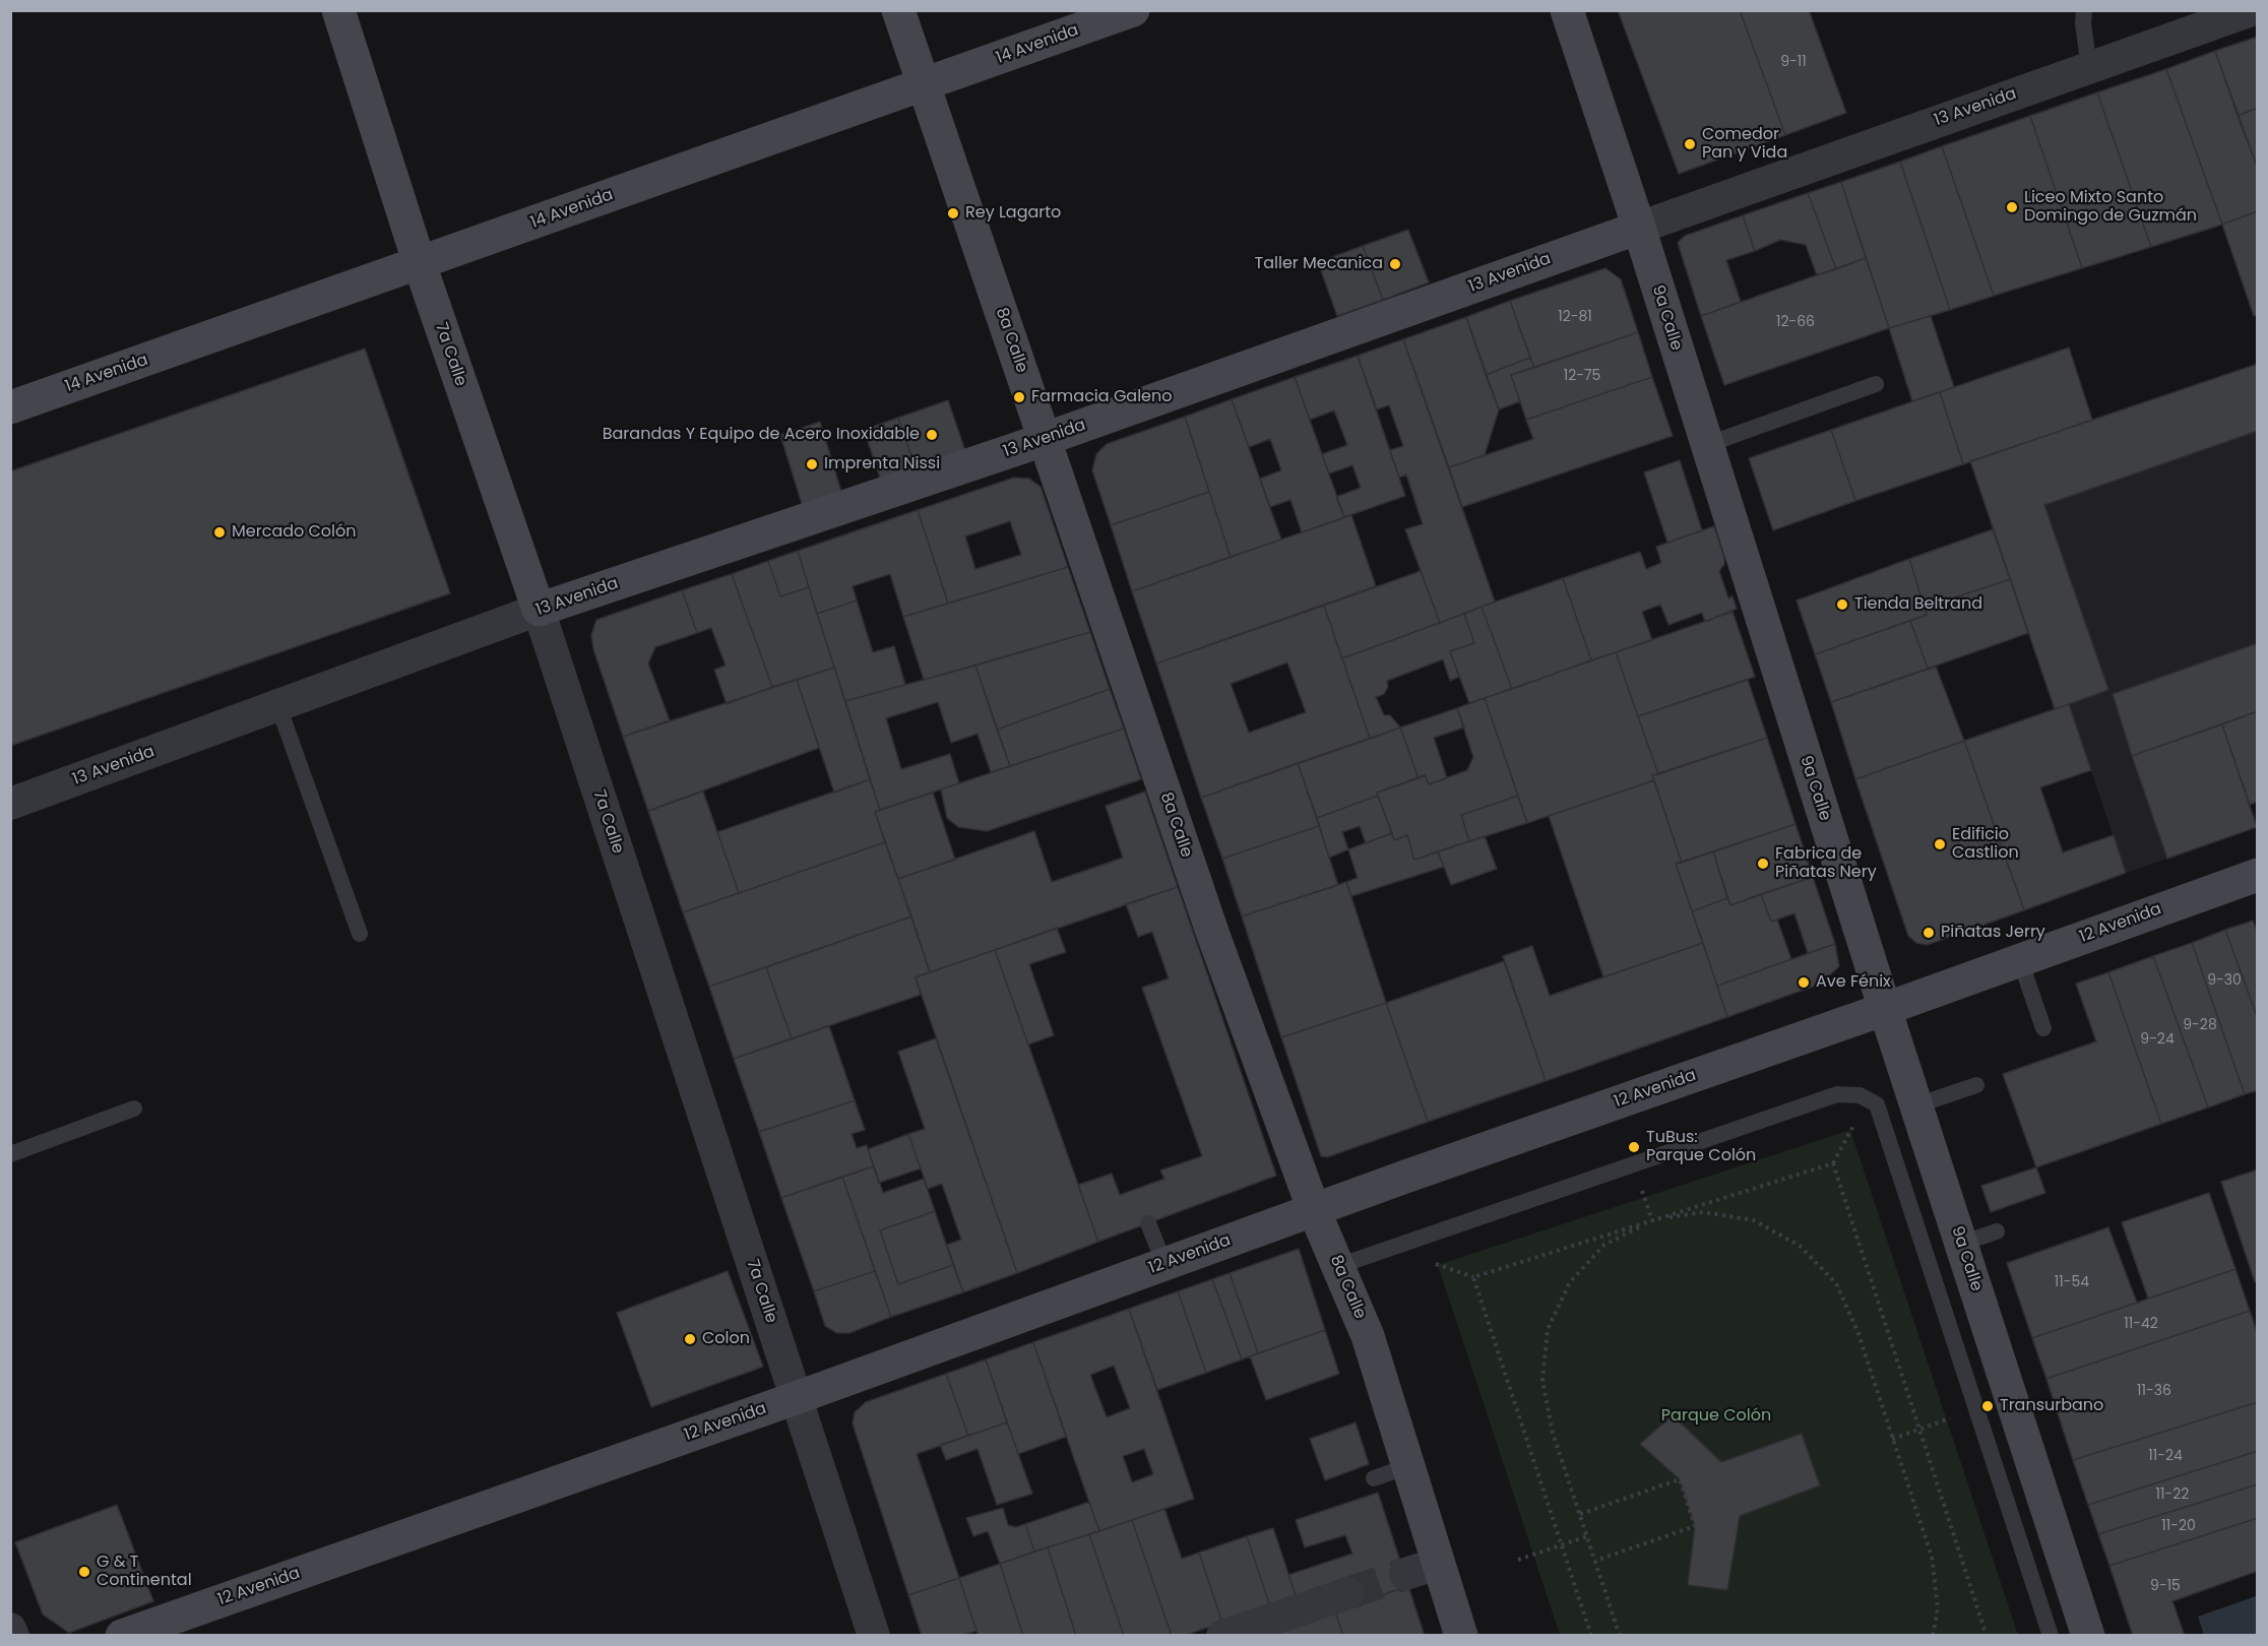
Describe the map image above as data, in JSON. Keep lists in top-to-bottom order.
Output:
{
  "streets": {
    "main road": [
      "14 Avenida",
      "13 Avenida",
      "9a Calle",
      "8a Calle",
      "7a Calle",
      "12 Avenida"
    ]
  },
  "crossings": [
    ["14 Avenida", "8a Calle"],
    ["14 Avenida", "7a Calle"],
    ["13 Avenida", "9a Calle"],
    ["13 Avenida", "8a Calle"],
    ["13 Avenida", "7a Calle"],
    ["9a Calle", "12 Avenida"],
    ["8a Calle", "12 Avenida"],
    ["7a Calle", "12 Avenida"]
  ],
  "parks": ["Parque Colón"],
  "places": [
    "Comedor Pan y Vida",
    "Liceo Mixto Santo Domingo de Guzmán",
    "Rey Lagarto",
    "Taller Mecanica",
    "Farmacia Galeno",
    "Barandas Y Equipo de Acero Inoxidable",
    "Imprenta Nissi",
    "Mercado Colón",
    "Tienda Beltrand",
    "Edificio Castlion",
    "Fabrica de Piñatas Nery",
    "Piñatas Jerry",
    "Ave Fénix",
    "TuBus: Parque Colón",
    "Colon",
    "Transurbano",
    "G & T Continental"
  ],
  "house_numbers": [
    "9-11",
    "12-81",
    "12-66",
    "12-75",
    "9-30",
    "9-28",
    "9-24",
    "11-54",
    "11-42",
    "11-36",
    "11-24",
    "11-22",
    "11-20",
    "9-15"
  ]
}
